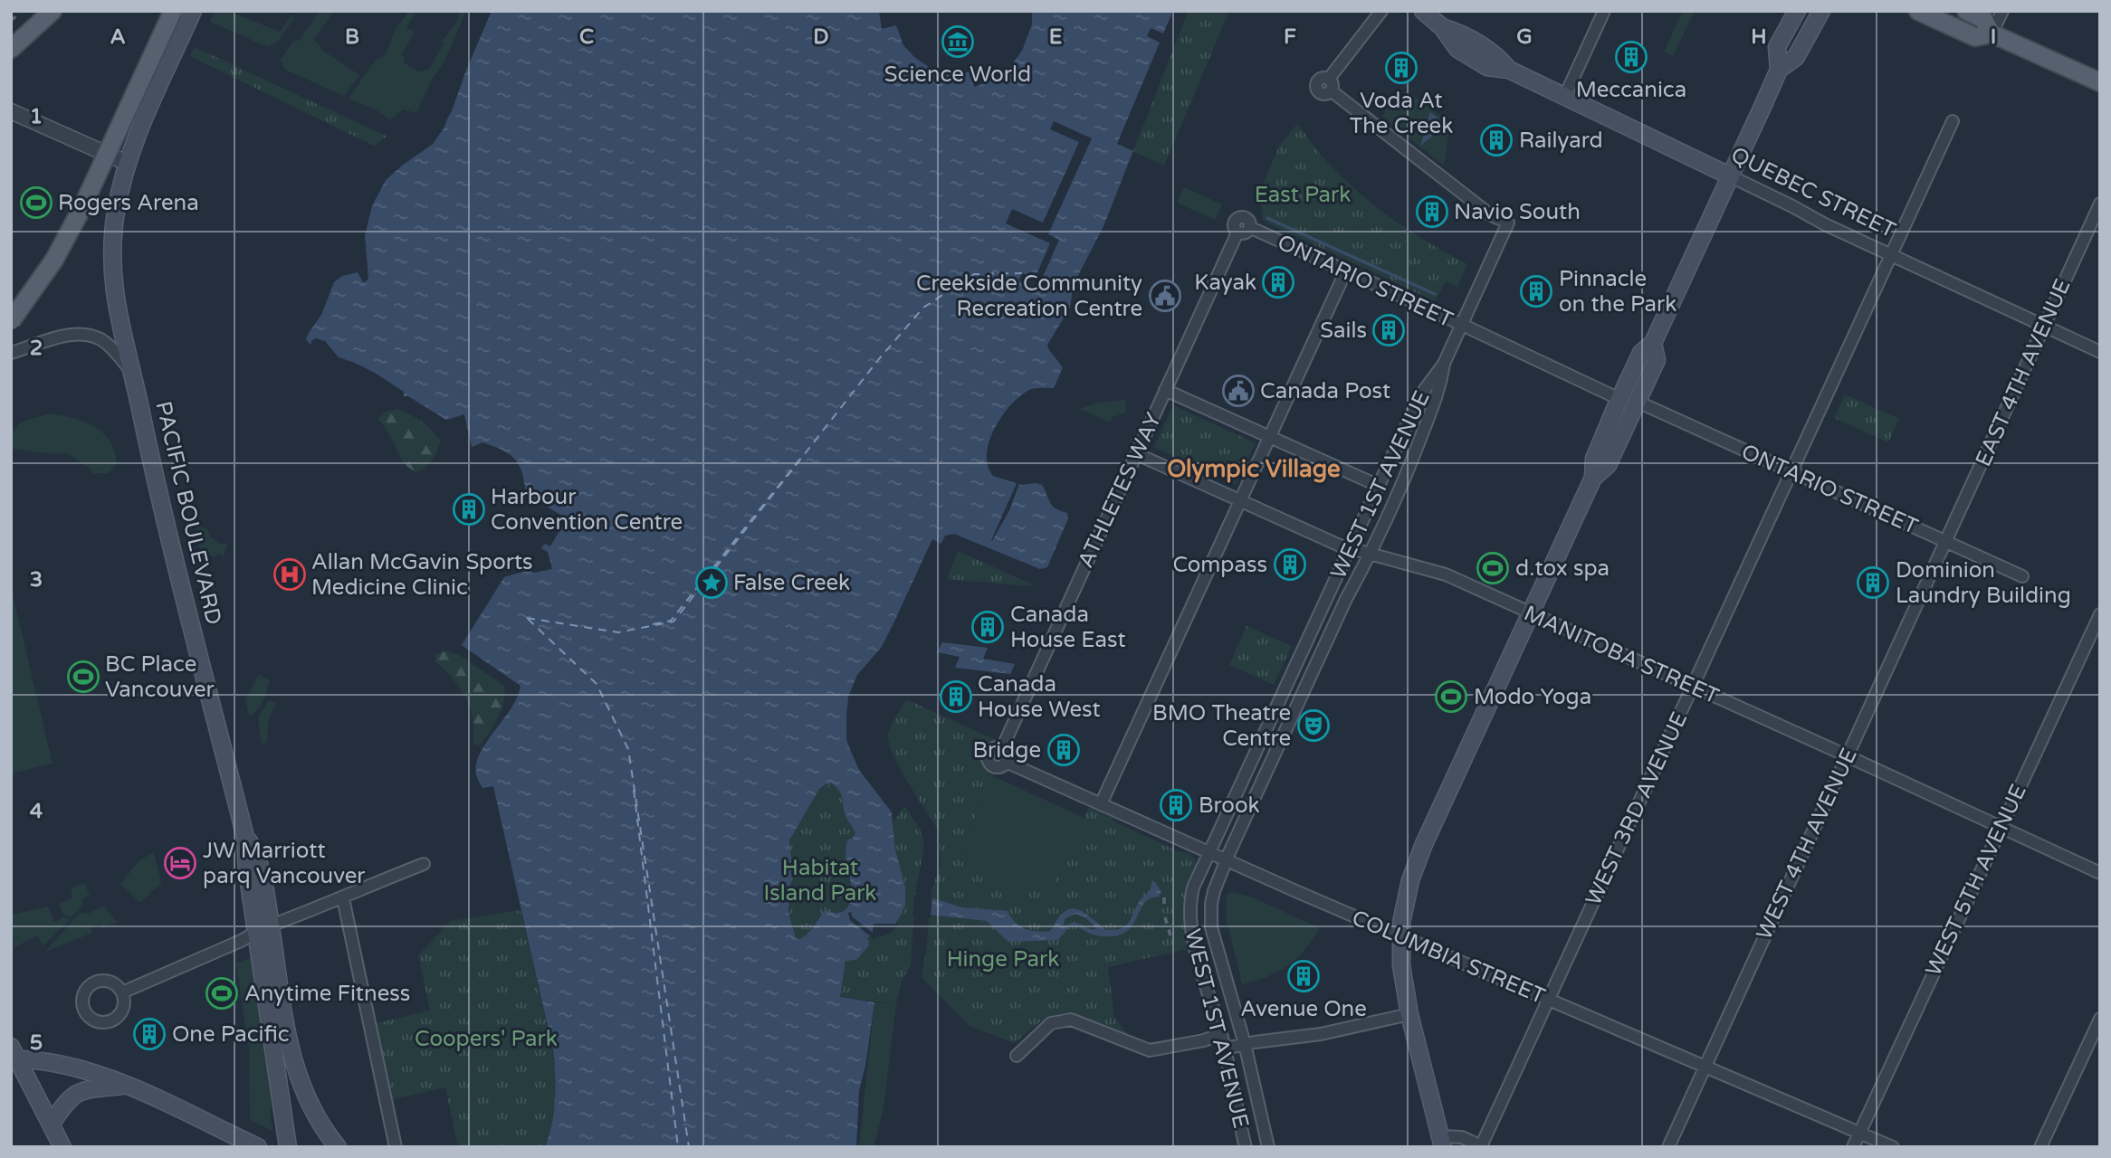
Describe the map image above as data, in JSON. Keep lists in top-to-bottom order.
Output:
{
  "streets": {
    "main road": ["QUEBEC STREET", "PACIFIC BOULEVARD"],
    "street": [
      "ONTARIO STREET",
      "EAST 4TH AVENUE",
      "WEST 1ST AVENUE",
      "ATHLETES WAY",
      "MANITOBA STREET",
      "WEST 3RD AVENUE",
      "WEST 4TH AVENUE",
      "WEST 5TH AVENUE",
      "COLUMBIA STREET"
    ]
  },
  "crossings": [
    ["QUEBEC STREET", "EAST 4TH AVENUE"],
    ["QUEBEC STREET", "WEST 3RD AVENUE"],
    ["ONTARIO STREET", "EAST 4TH AVENUE"],
    ["ONTARIO STREET", "ATHLETES WAY"],
    ["ONTARIO STREET", "WEST 3RD AVENUE"],
    ["ONTARIO STREET", "WEST 4TH AVENUE"],
    ["EAST 4TH AVENUE", "WEST 4TH AVENUE"],
    ["WEST 1ST AVENUE", "MANITOBA STREET"],
    ["WEST 1ST AVENUE", "COLUMBIA STREET"],
    ["ATHLETES WAY", "MANITOBA STREET"],
    ["ATHLETES WAY", "COLUMBIA STREET"],
    ["MANITOBA STREET", "WEST 3RD AVENUE"],
    ["MANITOBA STREET", "WEST 4TH AVENUE"],
    ["MANITOBA STREET", "WEST 5TH AVENUE"],
    ["WEST 3RD AVENUE", "COLUMBIA STREET"],
    ["WEST 4TH AVENUE", "COLUMBIA STREET"],
    ["WEST 5TH AVENUE", "COLUMBIA STREET"]
  ],
  "districts": ["Olympic Village"],
  "parks": [
    "East Park",
    "Habitat Island Park",
    "Hinge Park",
    "Coopers' Park"
  ],
  "places": {
    "museum": ["Science World"],
    "building": [
      "Meccanica",
      "Voda At The Creek",
      "Railyard",
      "Navio South",
      "Kayak",
      "Pinnacle on the Park",
      "Sails",
      "Harbour Convention Centre",
      "Compass",
      "Dominion Laundry Building",
      "Canada House East",
      "Canada House West",
      "Bridge",
      "Brook",
      "Avenue One",
      "One Pacific"
    ],
    "sports": [
      "Rogers Arena",
      "d.tox spa",
      "BC Place Vancouver",
      "Modo Yoga",
      "Anytime Fitness"
    ],
    "public building": ["Creekside Community Recreation Centre", "Canada Post"],
    "hospital": ["Allan McGavin Sports Medicine Clinic"],
    "place": ["False Creek"],
    "theatre": ["BMO Theatre Centre"],
    "hotel": ["JW Marriott parq Vancouver"]
  },
  "grid": {
    "columns": [
      "A",
      "B",
      "C",
      "D",
      "E",
      "F",
      "G",
      "H",
      "I"
    ],
    "rows": [
      "1",
      "2",
      "3",
      "4",
      "5"
    ]
  }
}
